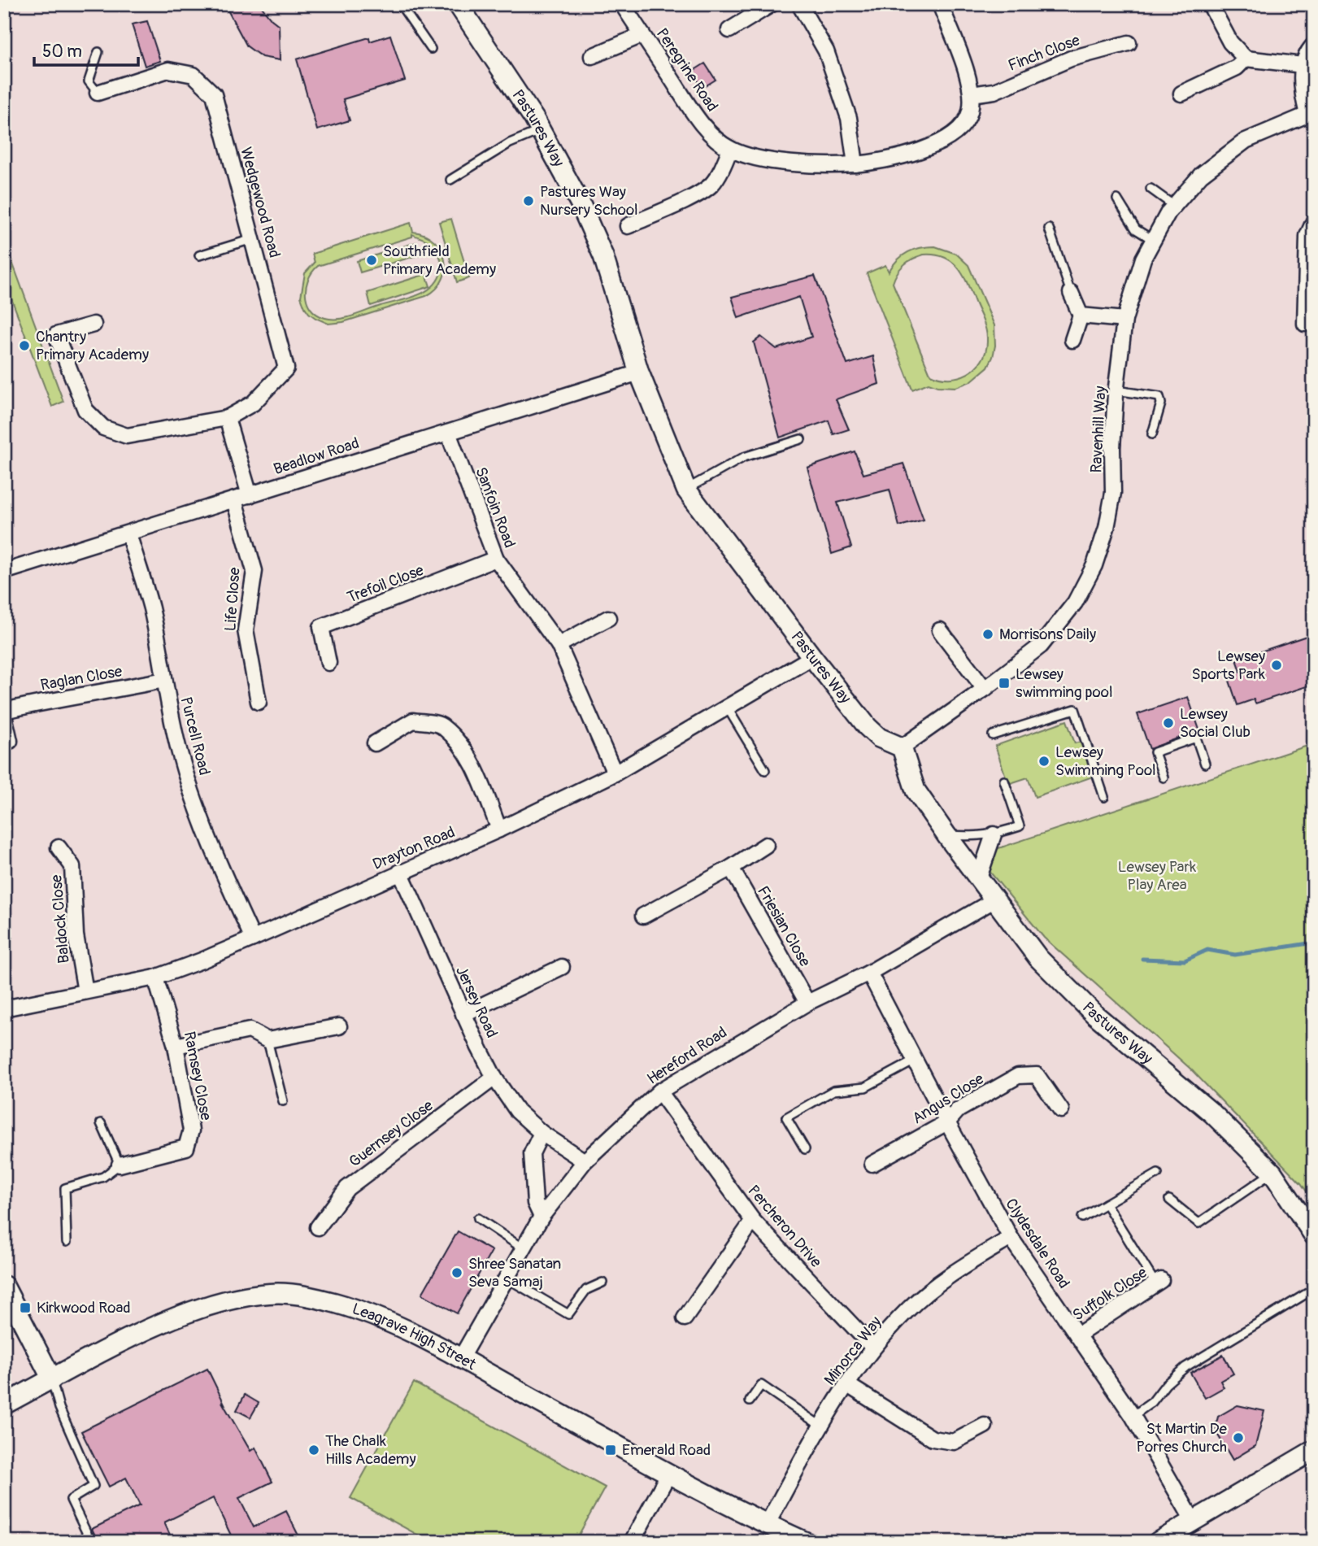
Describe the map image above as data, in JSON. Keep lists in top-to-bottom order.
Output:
{
  "streets": {
    "street": [
      "Finch Close",
      "Peregrine Road",
      "Pastures Way",
      "Wedgewood Road",
      "Ravenhill Way",
      "Beadlow Road",
      "Sanfoin Road",
      "Trefoil Close",
      "Life Close",
      "Raglan Close",
      "Purcell Road",
      "Drayton Road",
      "Baldock Close",
      "Friesian Close",
      "Jersey Road",
      "Hereford Road",
      "Ramsey Close",
      "Angus Close",
      "Guernsey Close",
      "Percheron Drive",
      "Clydesdale Road",
      "Suffolk Close",
      "Leagrave High Street",
      "Minorca Way"
    ]
  },
  "crossings": [
    ["Finch Close", "Peregrine Road"],
    ["Pastures Way", "Ravenhill Way"],
    ["Pastures Way", "Beadlow Road"],
    ["Pastures Way", "Drayton Road"],
    ["Pastures Way", "Hereford Road"],
    ["Beadlow Road", "Sanfoin Road"],
    ["Beadlow Road", "Life Close"],
    ["Beadlow Road", "Purcell Road"],
    ["Sanfoin Road", "Trefoil Close"],
    ["Sanfoin Road", "Drayton Road"],
    ["Raglan Close", "Purcell Road"],
    ["Purcell Road", "Drayton Road"],
    ["Drayton Road", "Baldock Close"],
    ["Drayton Road", "Jersey Road"],
    ["Drayton Road", "Ramsey Close"],
    ["Friesian Close", "Hereford Road"],
    ["Jersey Road", "Hereford Road"],
    ["Jersey Road", "Guernsey Close"],
    ["Hereford Road", "Percheron Drive"],
    ["Hereford Road", "Clydesdale Road"],
    ["Hereford Road", "Leagrave High Street"],
    ["Angus Close", "Clydesdale Road"],
    ["Percheron Drive", "Minorca Way"],
    ["Clydesdale Road", "Suffolk Close"],
    ["Clydesdale Road", "Minorca Way"],
    ["Leagrave High Street", "Minorca Way"]
  ],
  "parks": ["Lewsey Park Play Area"],
  "places": {
    "other": [
      "Pastures Way Nursery School",
      "Southfield Primary Academy",
      "Chantry Primary Academy",
      "Morrisons Daily",
      "Lewsey Sports Park",
      "Lewsey Social Club",
      "Lewsey Swimming Pool",
      "Shree Sanatan Seva Samaj",
      "St Martin De Porres Church",
      "The Chalk Hills Academy"
    ],
    "transit": ["Lewsey swimming pool", "Kirkwood Road", "Emerald Road"]
  },
  "scale_bar": "50 m"
}
